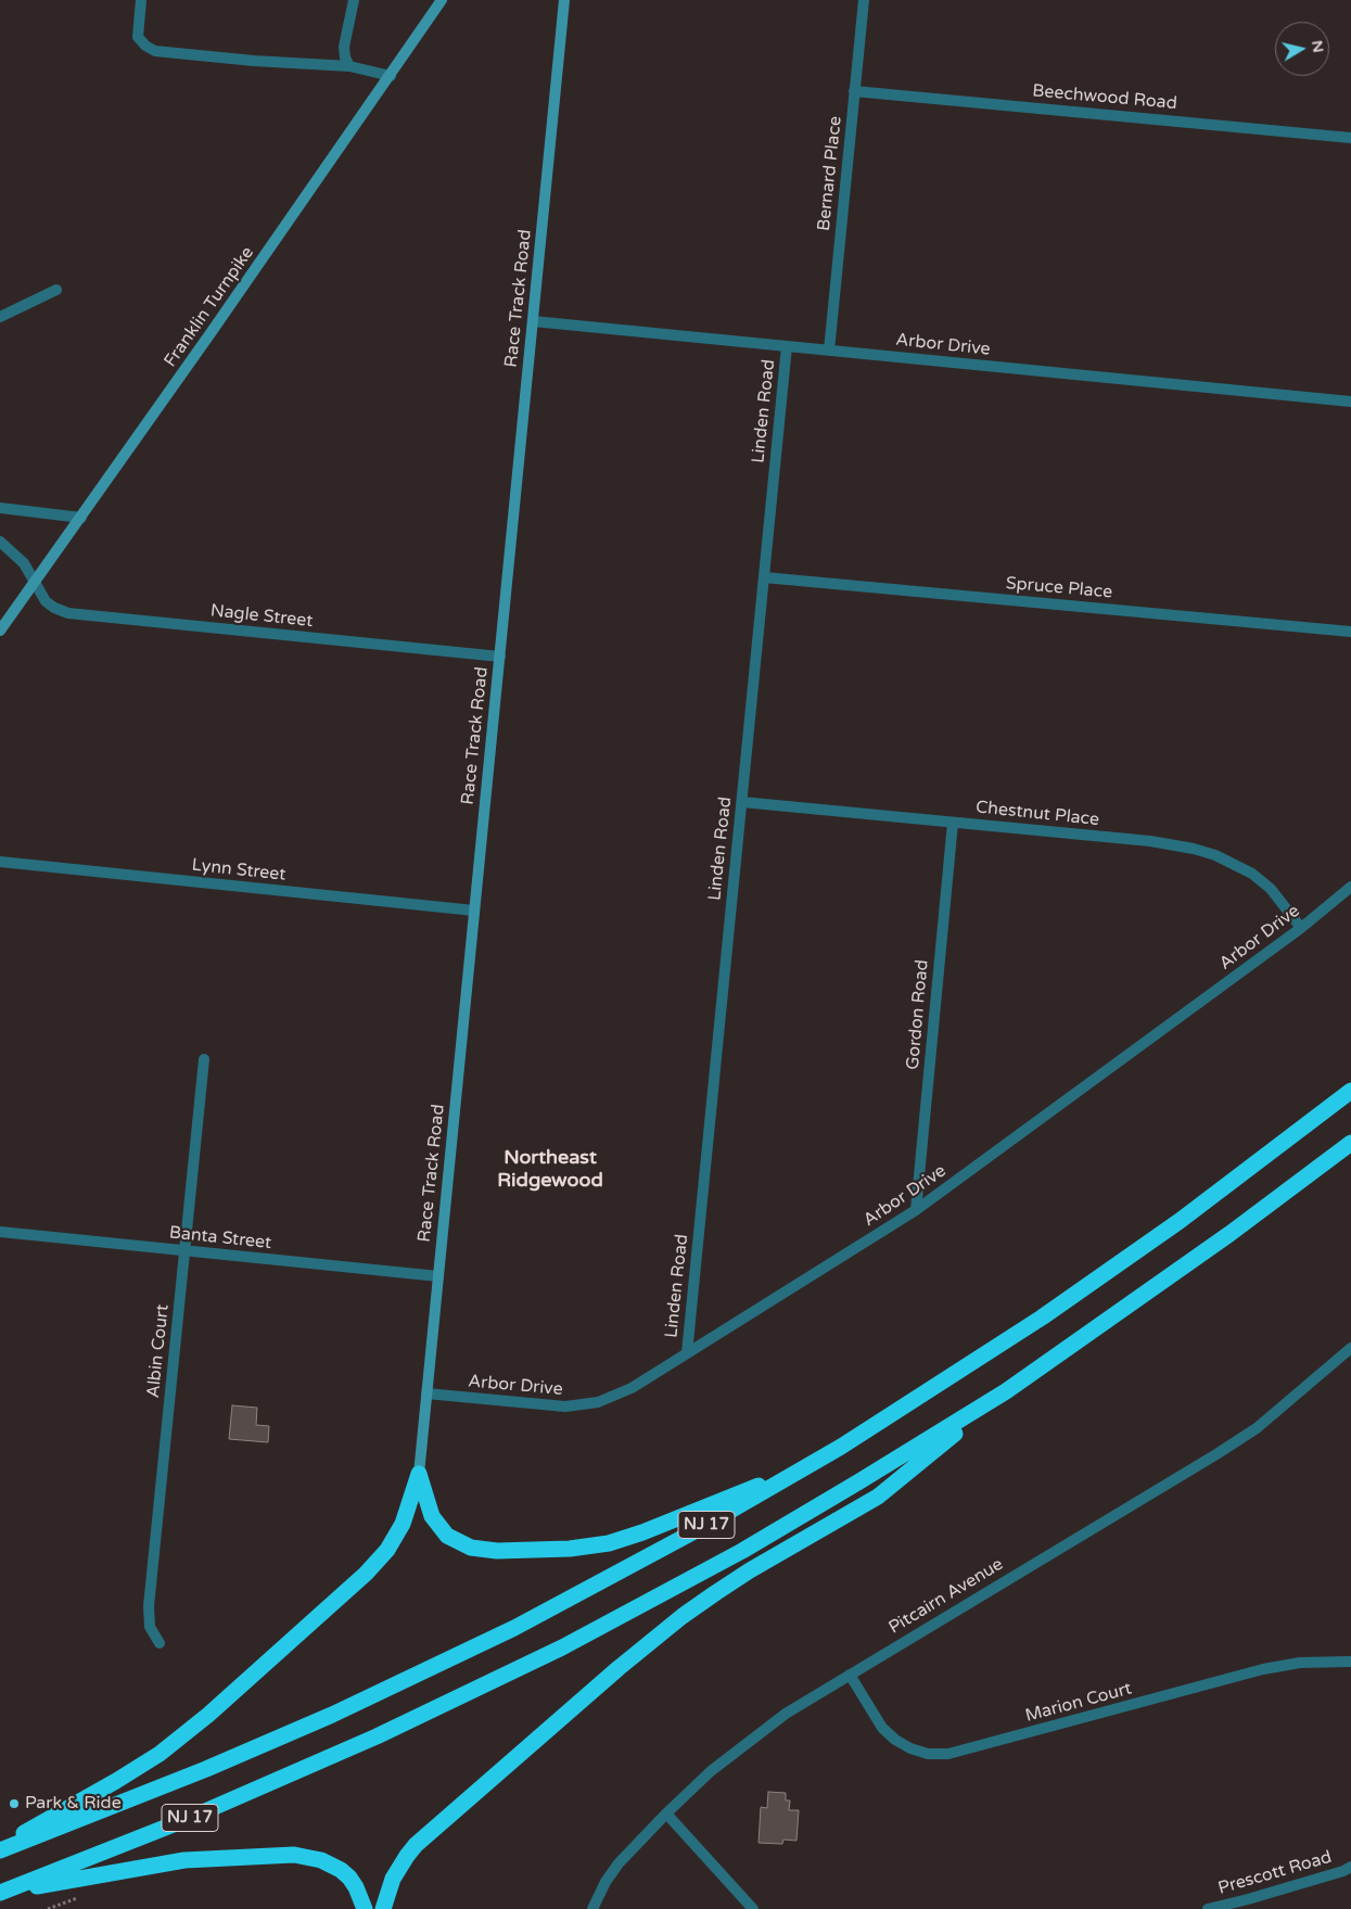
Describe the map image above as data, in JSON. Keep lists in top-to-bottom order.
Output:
{
  "streets": {
    "highway": ["NJ 17"],
    "street": [
      "Beechwood Road",
      "Bernard Place",
      "Race Track Road",
      "Franklin Turnpike",
      "Arbor Drive",
      "Linden Road",
      "Spruce Place",
      "Nagle Street",
      "Chestnut Place",
      "Lynn Street",
      "Gordon Road",
      "Banta Street",
      "Albin Court",
      "Pitcairn Avenue",
      "Marion Court",
      "Prescott Road"
    ]
  },
  "crossings": [
    ["Beechwood Road", "Bernard Place"],
    ["Bernard Place", "Arbor Drive"],
    ["Race Track Road", "Arbor Drive"],
    ["Race Track Road", "Nagle Street"],
    ["Race Track Road", "Lynn Street"],
    ["Race Track Road", "Banta Street"],
    ["Franklin Turnpike", "Nagle Street"],
    ["Arbor Drive", "Linden Road"],
    ["Arbor Drive", "Chestnut Place"],
    ["Arbor Drive", "Gordon Road"],
    ["Linden Road", "Spruce Place"],
    ["Linden Road", "Chestnut Place"],
    ["Chestnut Place", "Gordon Road"],
    ["Banta Street", "Albin Court"],
    ["Pitcairn Avenue", "Marion Court"]
  ],
  "districts": ["Northeast Ridgewood"],
  "places": ["Park & Ride"],
  "north": "right"
}
